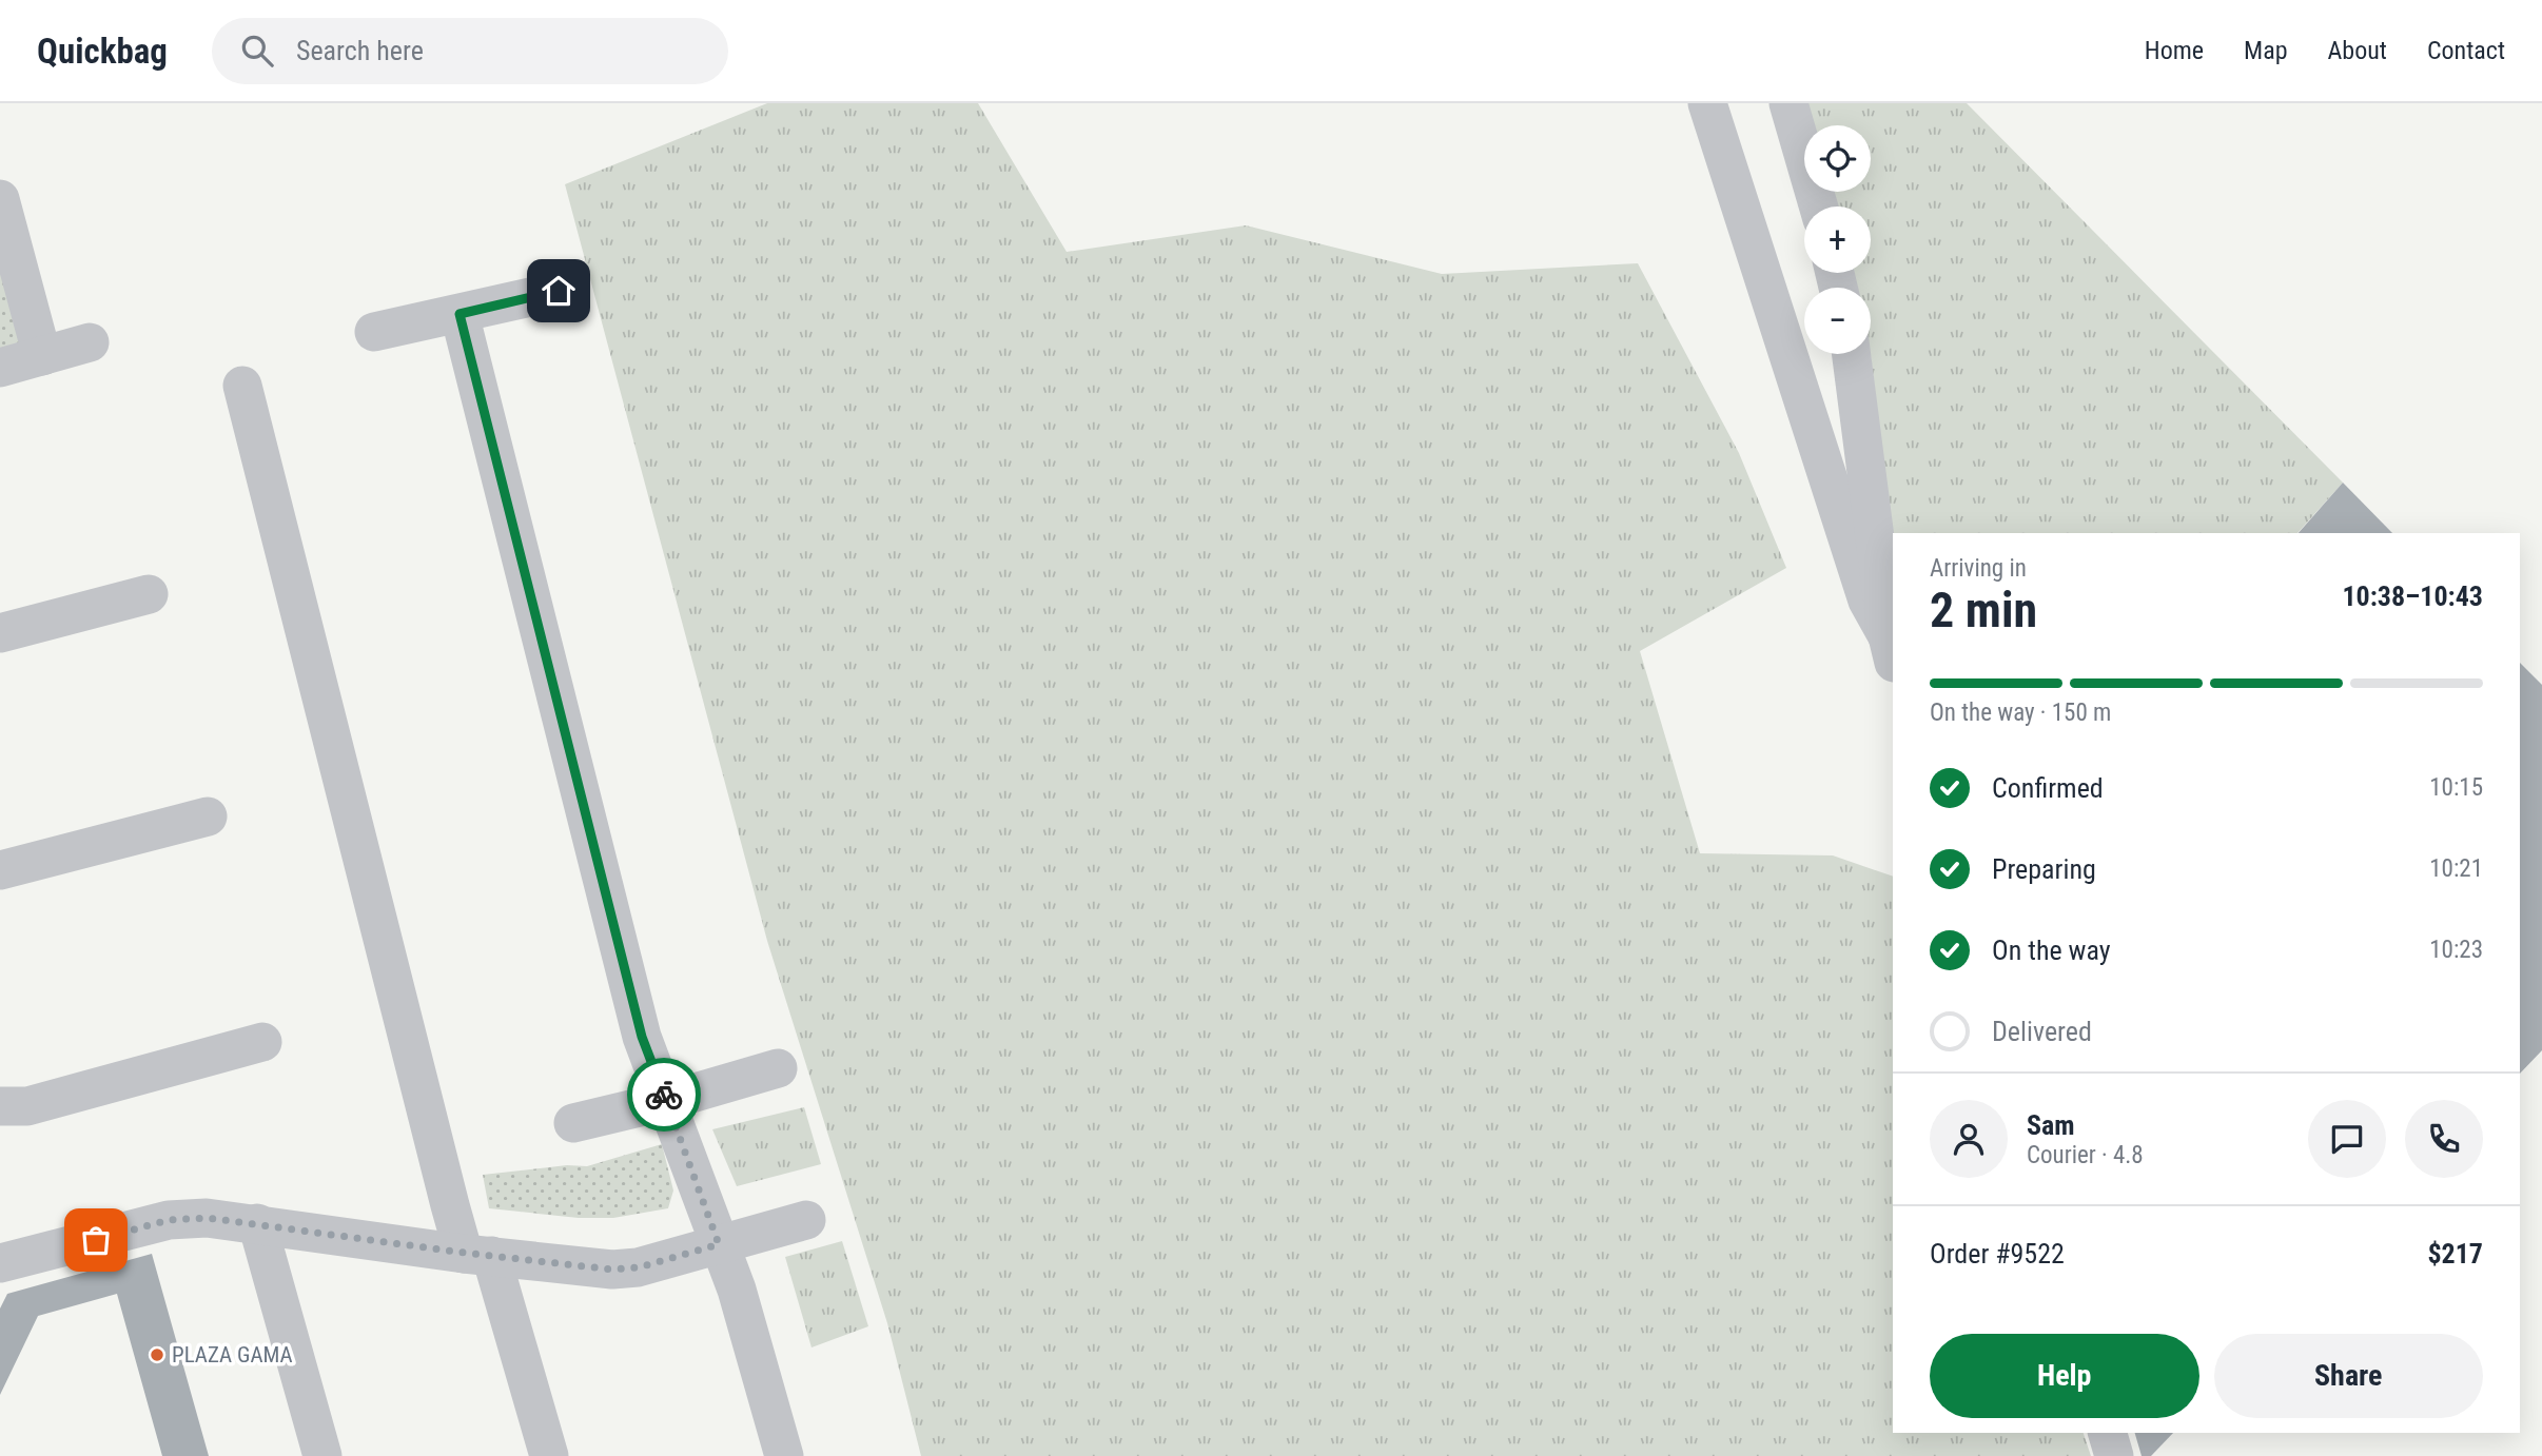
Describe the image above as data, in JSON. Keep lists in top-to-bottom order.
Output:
{
  "places": ["PLAZA GAMA"],
  "page": {
    "header": "Quickbag",
    "search": "Search here",
    "nav": [
      "Home",
      "Map",
      "About",
      "Contact"
    ],
    "map_buttons": ["+", "−"],
    "heading": ["2 min", "Arriving in", "10:38–10:43"],
    "panel": [
      "Sam",
      "Courier · 4.8",
      "Order #9522",
      "$217"
    ],
    "bar": "On the way · 150 m",
    "list": [
      ["Confirmed", "10:15"],
      ["Preparing", "10:21"],
      ["On the way", "10:23"],
      "Delivered"
    ],
    "buttons": ["Help", "Share"]
  }
}
